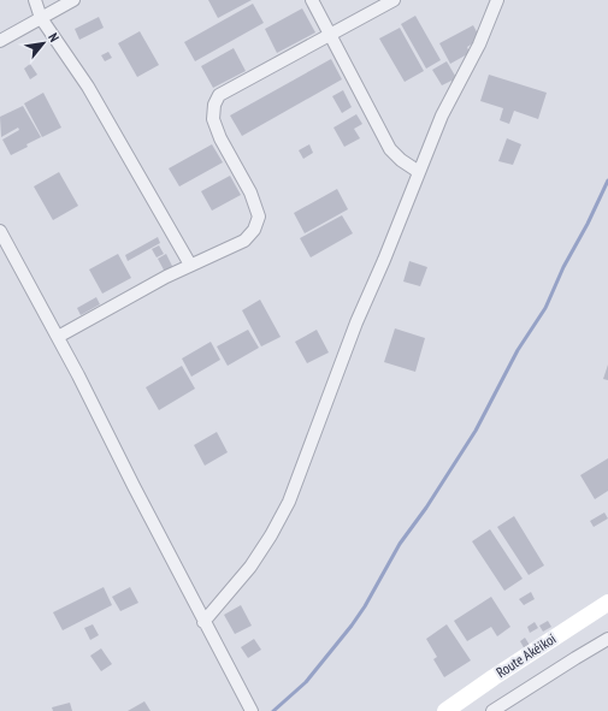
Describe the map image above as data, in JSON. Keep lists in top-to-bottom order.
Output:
{
  "streets": {
    "street": ["Route Akéikoi"]
  },
  "north": "top right"
}
